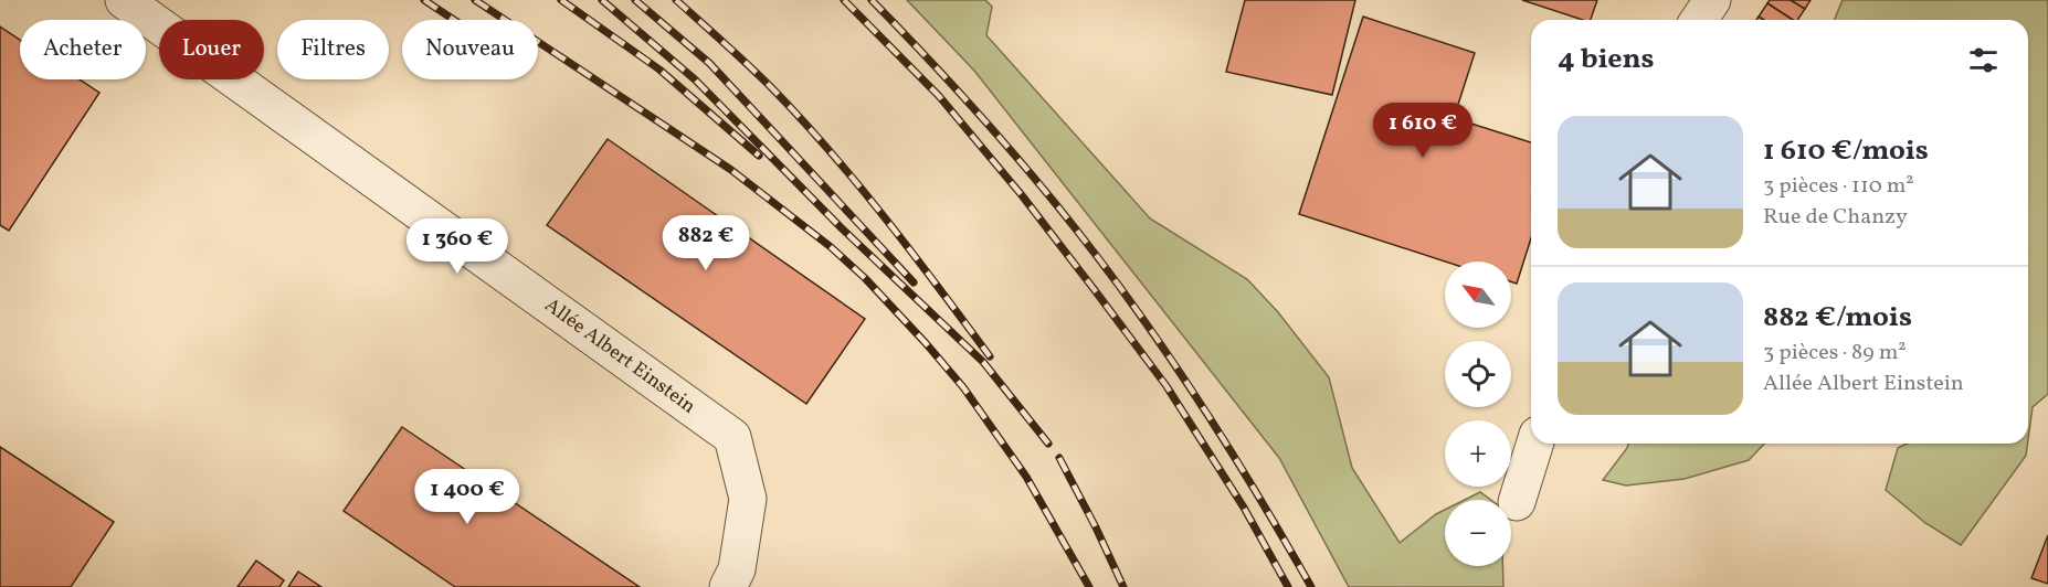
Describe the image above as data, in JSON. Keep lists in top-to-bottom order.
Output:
{
  "streets": {
    "street": ["Allée Albert Einstein"]
  },
  "north": "top left",
  "page": {
    "chip": [
      "Acheter",
      "Louer",
      "Filtres",
      "Nouveau"
    ],
    "heading": "4 biens",
    "list": [
      {
        "name": "1 610 €/mois",
        "note": "3 pièces · 110 m² · Rue de Chanzy"
      },
      {
        "name": "882 €/mois",
        "note": "3 pièces · 89 m² · Allée Albert Einstein"
      }
    ],
    "price": [
      "1 610 €",
      "882 €",
      "1 360 €",
      "1 400 €"
    ],
    "map_buttons": ["+", "−"]
  }
}
